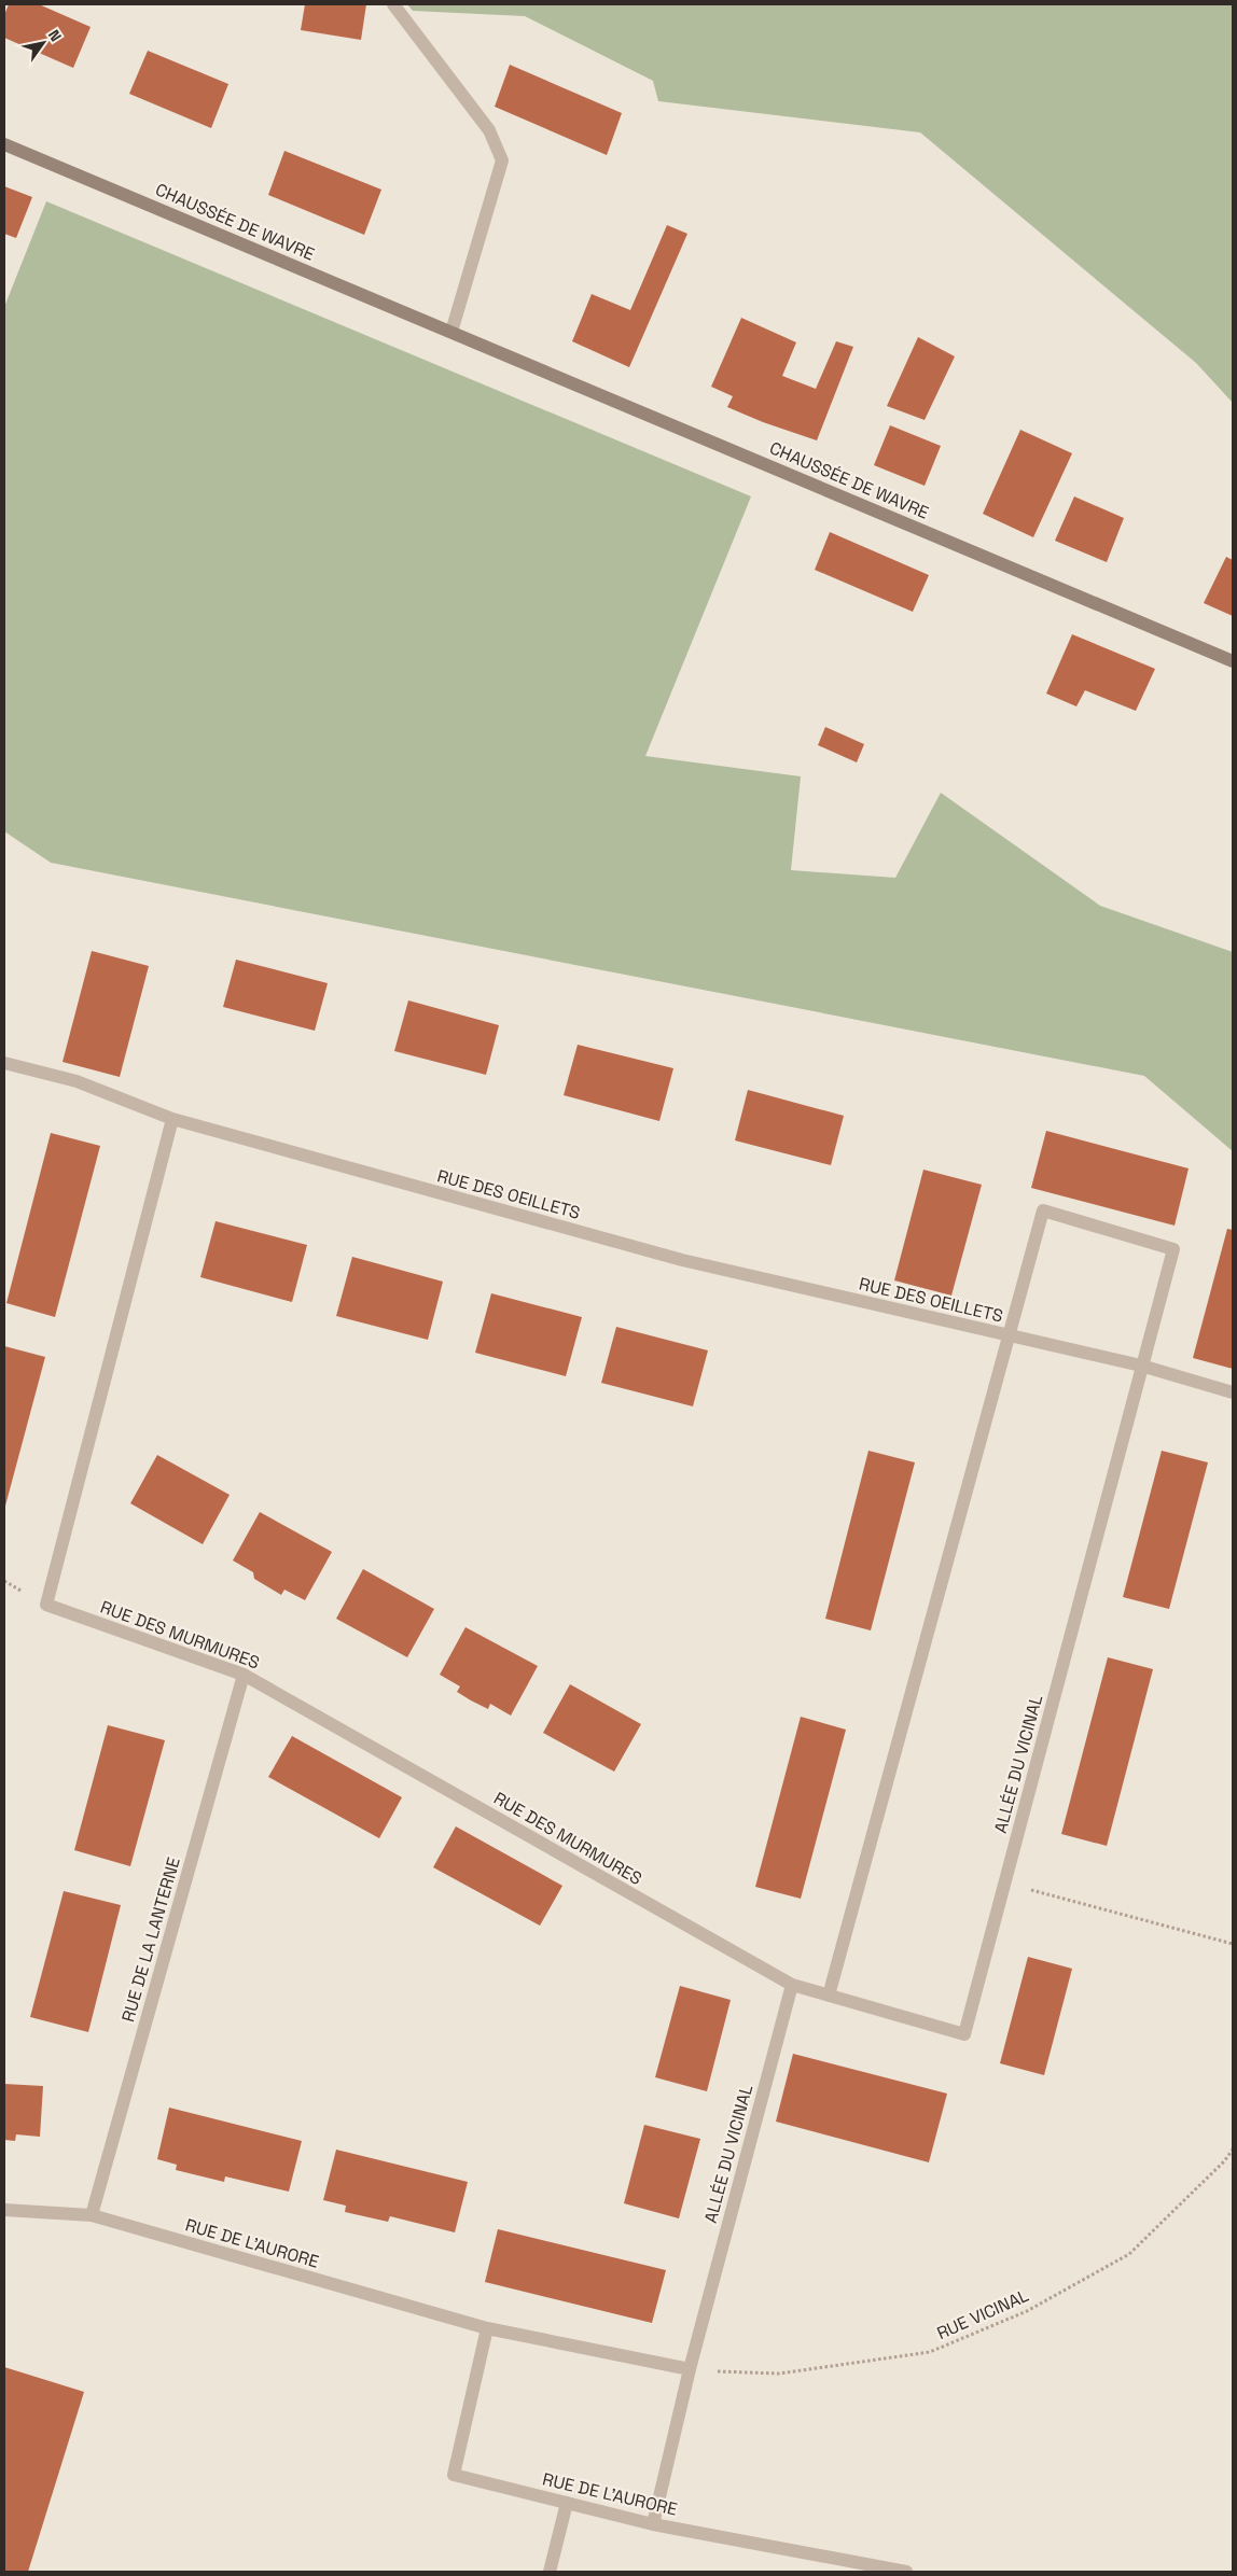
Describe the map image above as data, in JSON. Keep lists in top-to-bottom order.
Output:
{
  "streets": {
    "main road": ["CHAUSSÉE DE WAVRE"],
    "street": [
      "RUE DES OEILLETS",
      "RUE DES MURMURES",
      "ALLÉE DU VICINAL",
      "RUE DE LA LANTERNE",
      "RUE DE L'AURORE"
    ],
    "path": ["RUE VICINAL"]
  },
  "crossings": [
    ["RUE DES OEILLETS", "RUE DES MURMURES"],
    ["RUE DES OEILLETS", "ALLÉE DU VICINAL"],
    ["RUE DES MURMURES", "ALLÉE DU VICINAL"],
    ["RUE DES MURMURES", "RUE DE LA LANTERNE"],
    ["ALLÉE DU VICINAL", "RUE DE L'AURORE"],
    ["ALLÉE DU VICINAL", "RUE VICINAL"],
    ["RUE DE LA LANTERNE", "RUE DE L'AURORE"],
    ["RUE DE L'AURORE", "RUE VICINAL"]
  ],
  "north": "top right"
}
